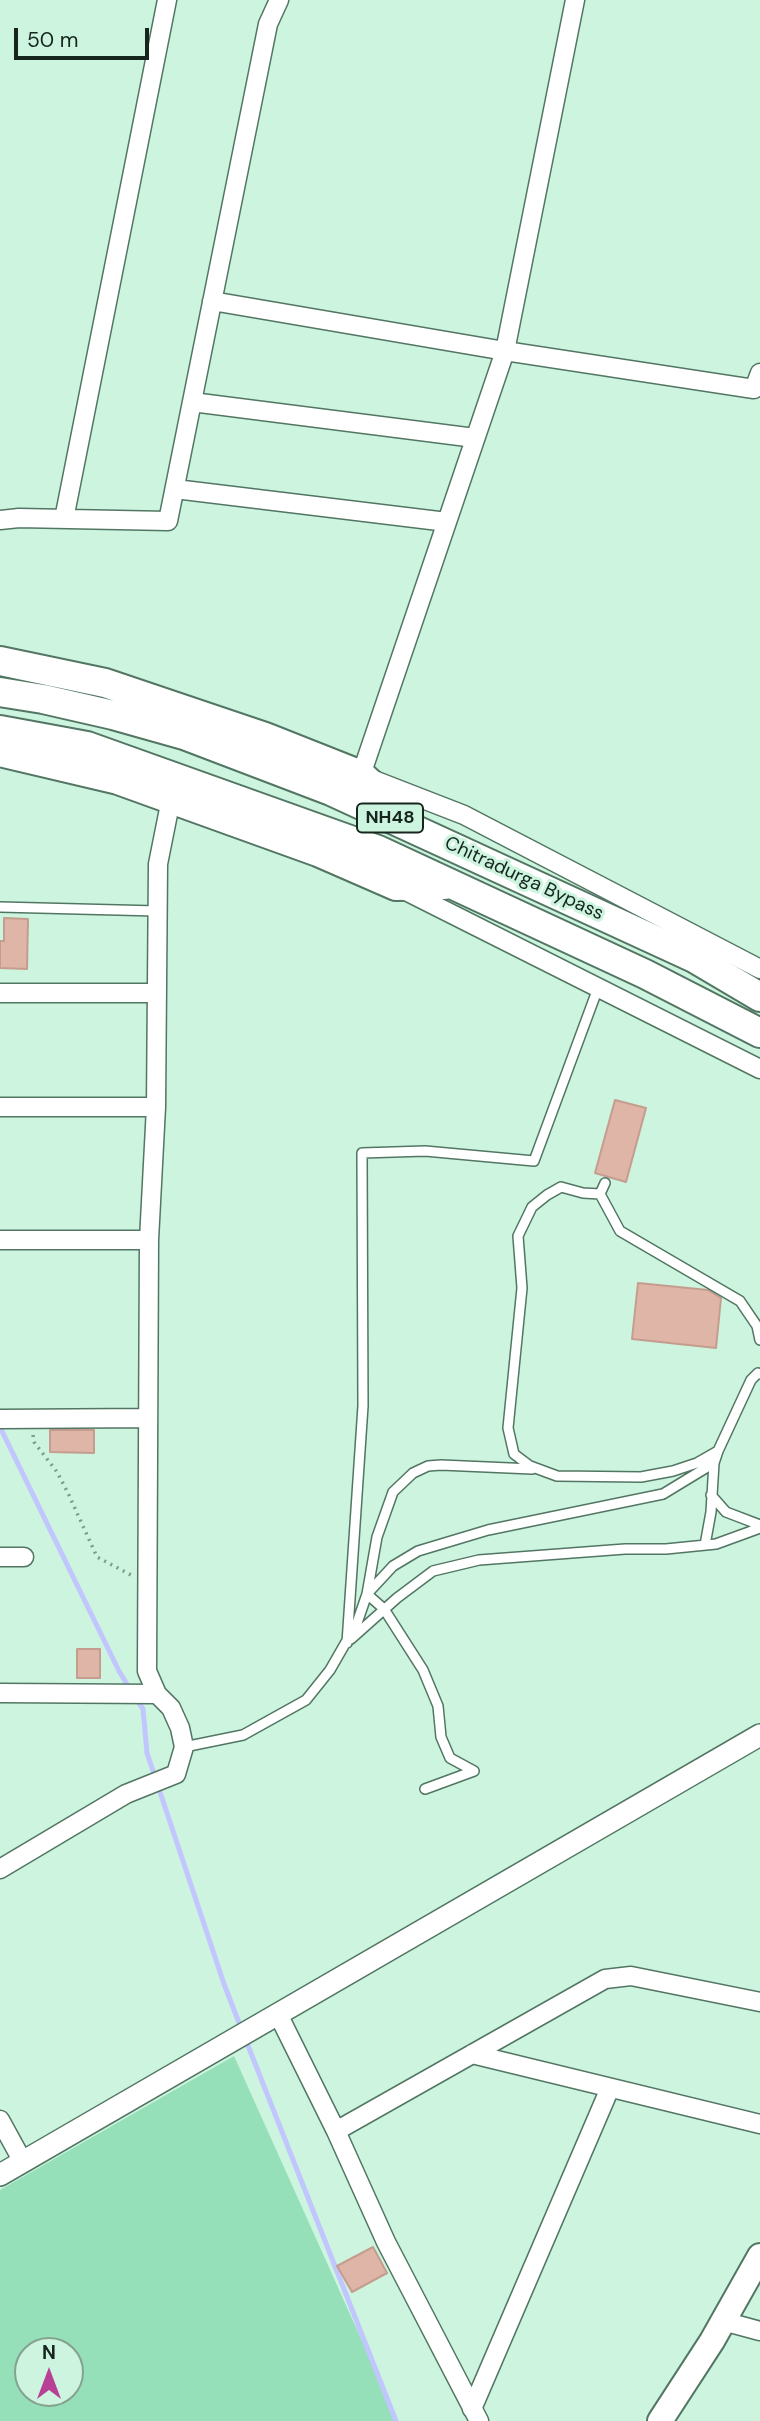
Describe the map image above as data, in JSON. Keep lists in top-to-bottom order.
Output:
{
  "streets": {
    "main road": ["NH48", "Chitradurga Bypass"]
  },
  "scale_bar": "50 m",
  "north": "top"
}
